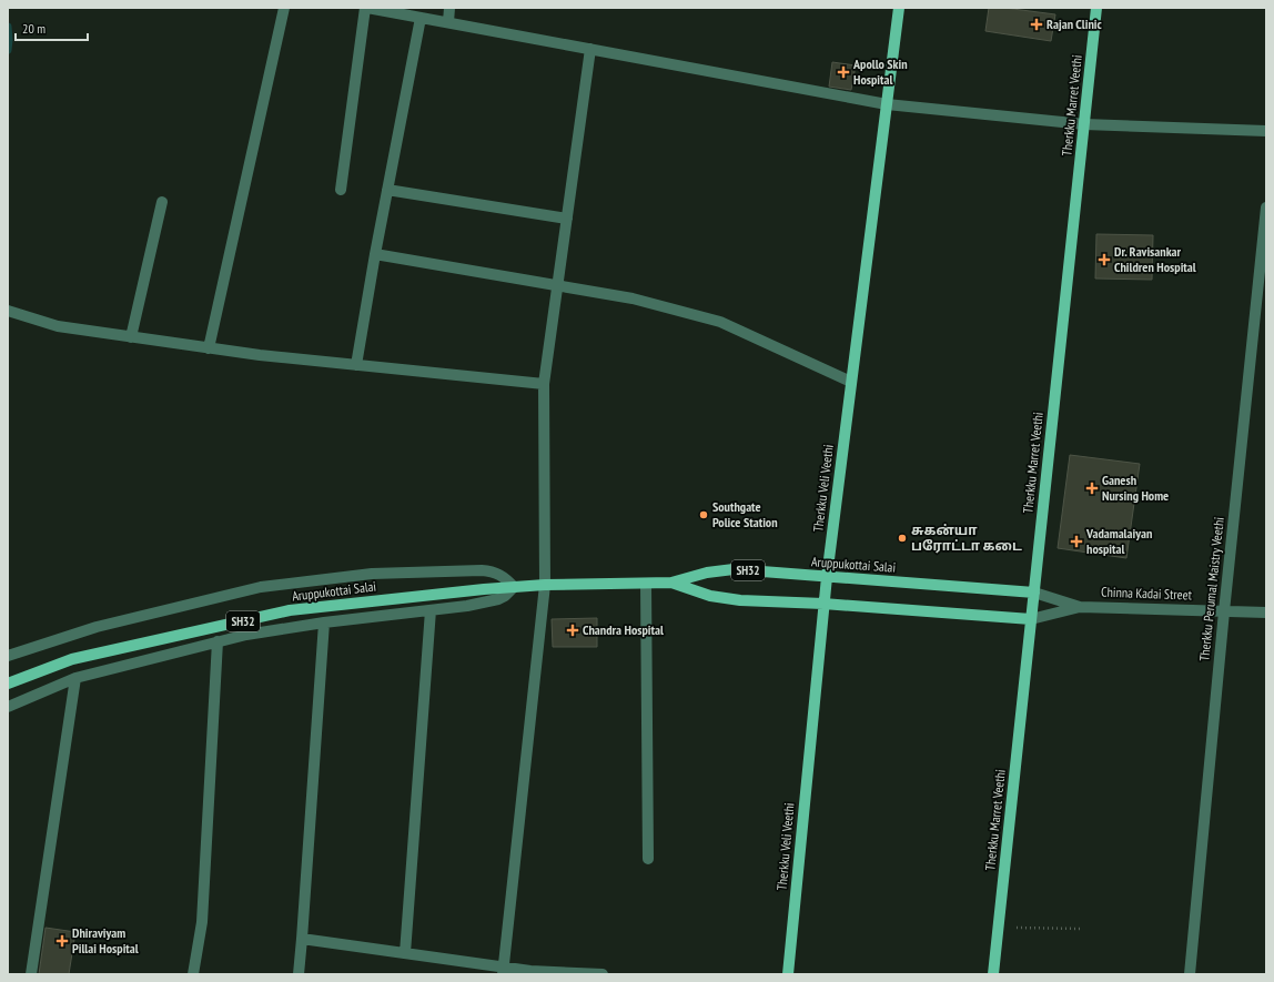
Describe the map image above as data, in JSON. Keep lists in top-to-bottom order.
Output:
{
  "streets": {
    "main road": [
      "Therkku Marret Veethi",
      "Therkku Veli Veethi",
      "Aruppukottai Salai",
      "SH32"
    ],
    "street": ["Therkku Perumal Maistry Veethi", "Chinna Kadai Street"]
  },
  "crossings": [
    ["Therkku Marret Veethi", "Aruppukottai Salai"],
    ["Therkku Marret Veethi", "Chinna Kadai Street"],
    ["Therkku Veli Veethi", "Aruppukottai Salai"],
    ["Aruppukottai Salai", "Chinna Kadai Street"],
    ["Therkku Perumal Maistry Veethi", "Chinna Kadai Street"]
  ],
  "places": {
    "health": [
      "Rajan Clinic",
      "Apollo Skin Hospital",
      "Dr. Ravisankar Children Hospital",
      "Ganesh Nursing Home",
      "Vadamalaiyan hospital",
      "Chandra Hospital",
      "Dhiraviyam Pillai Hospital"
    ],
    "other": ["Southgate Police Station", "சுகன்யா பரோட்டா கடை"]
  },
  "scale_bar": "20 m"
}
